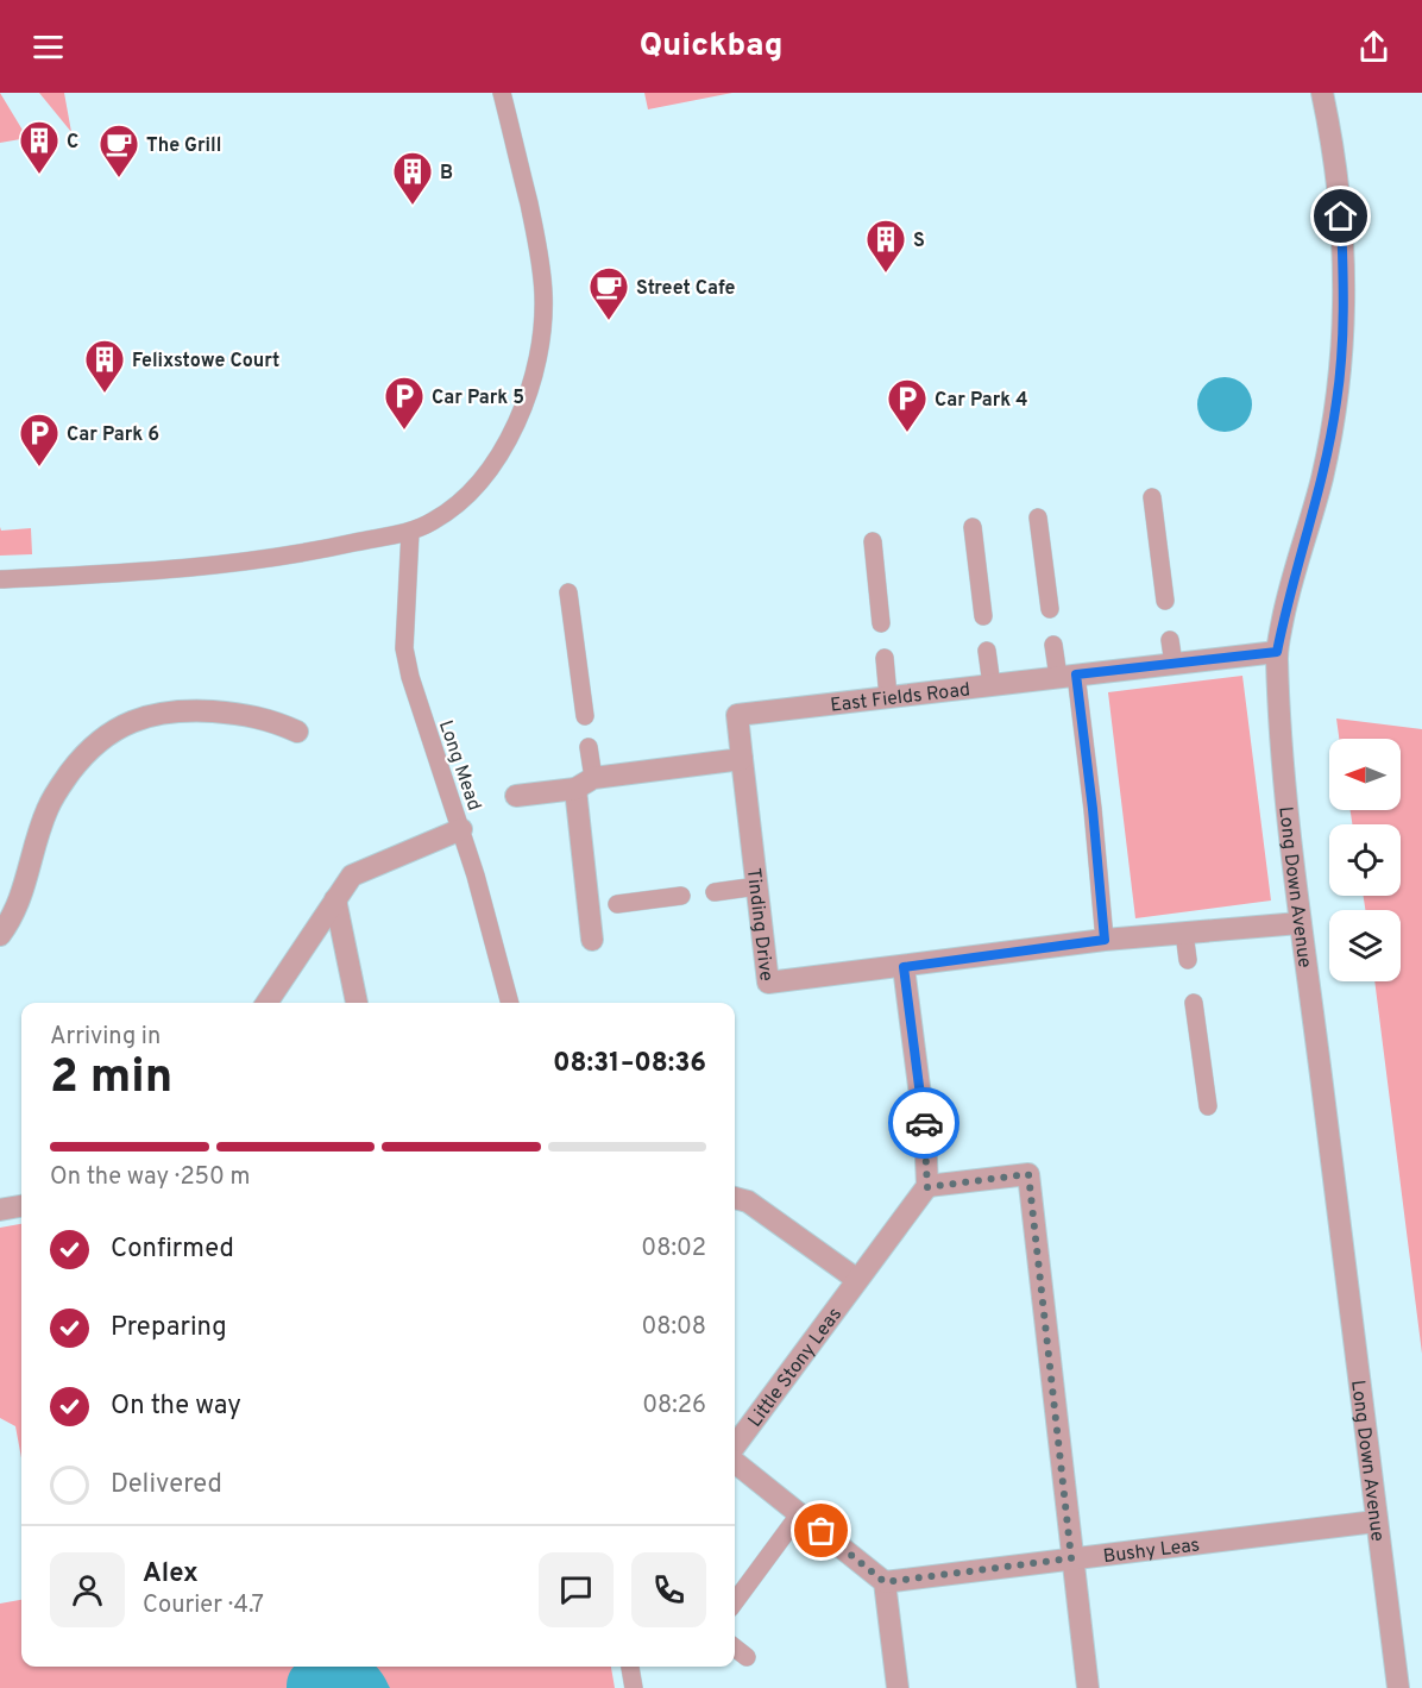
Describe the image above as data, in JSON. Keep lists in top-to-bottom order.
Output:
{
  "streets": {
    "street": [
      "East Fields Road",
      "Long Down Avenue",
      "Tinding Drive",
      "Little Stony Leas",
      "Bushy Leas"
    ],
    "lane": ["Long Mead"]
  },
  "crossings": [
    ["East Fields Road", "Long Down Avenue"],
    ["East Fields Road", "Tinding Drive"],
    ["Long Down Avenue", "Tinding Drive"],
    ["Long Down Avenue", "Bushy Leas"]
  ],
  "places": {
    "building": [
      "C",
      "B",
      "S",
      "Felixstowe Court"
    ],
    "cafe": ["The Grill", "Street Cafe"],
    "parking": ["Car Park 5", "Car Park 4", "Car Park 6"]
  },
  "north": "left",
  "page": {
    "header": "Quickbag",
    "heading": ["2 min", "Arriving in", "08:31–08:36"],
    "panel": ["Alex", "Courier · 4.7"],
    "bar": "On the way · 250 m",
    "list": [
      ["Confirmed", "08:02"],
      ["Preparing", "08:08"],
      ["On the way", "08:26"],
      "Delivered"
    ]
  }
}
